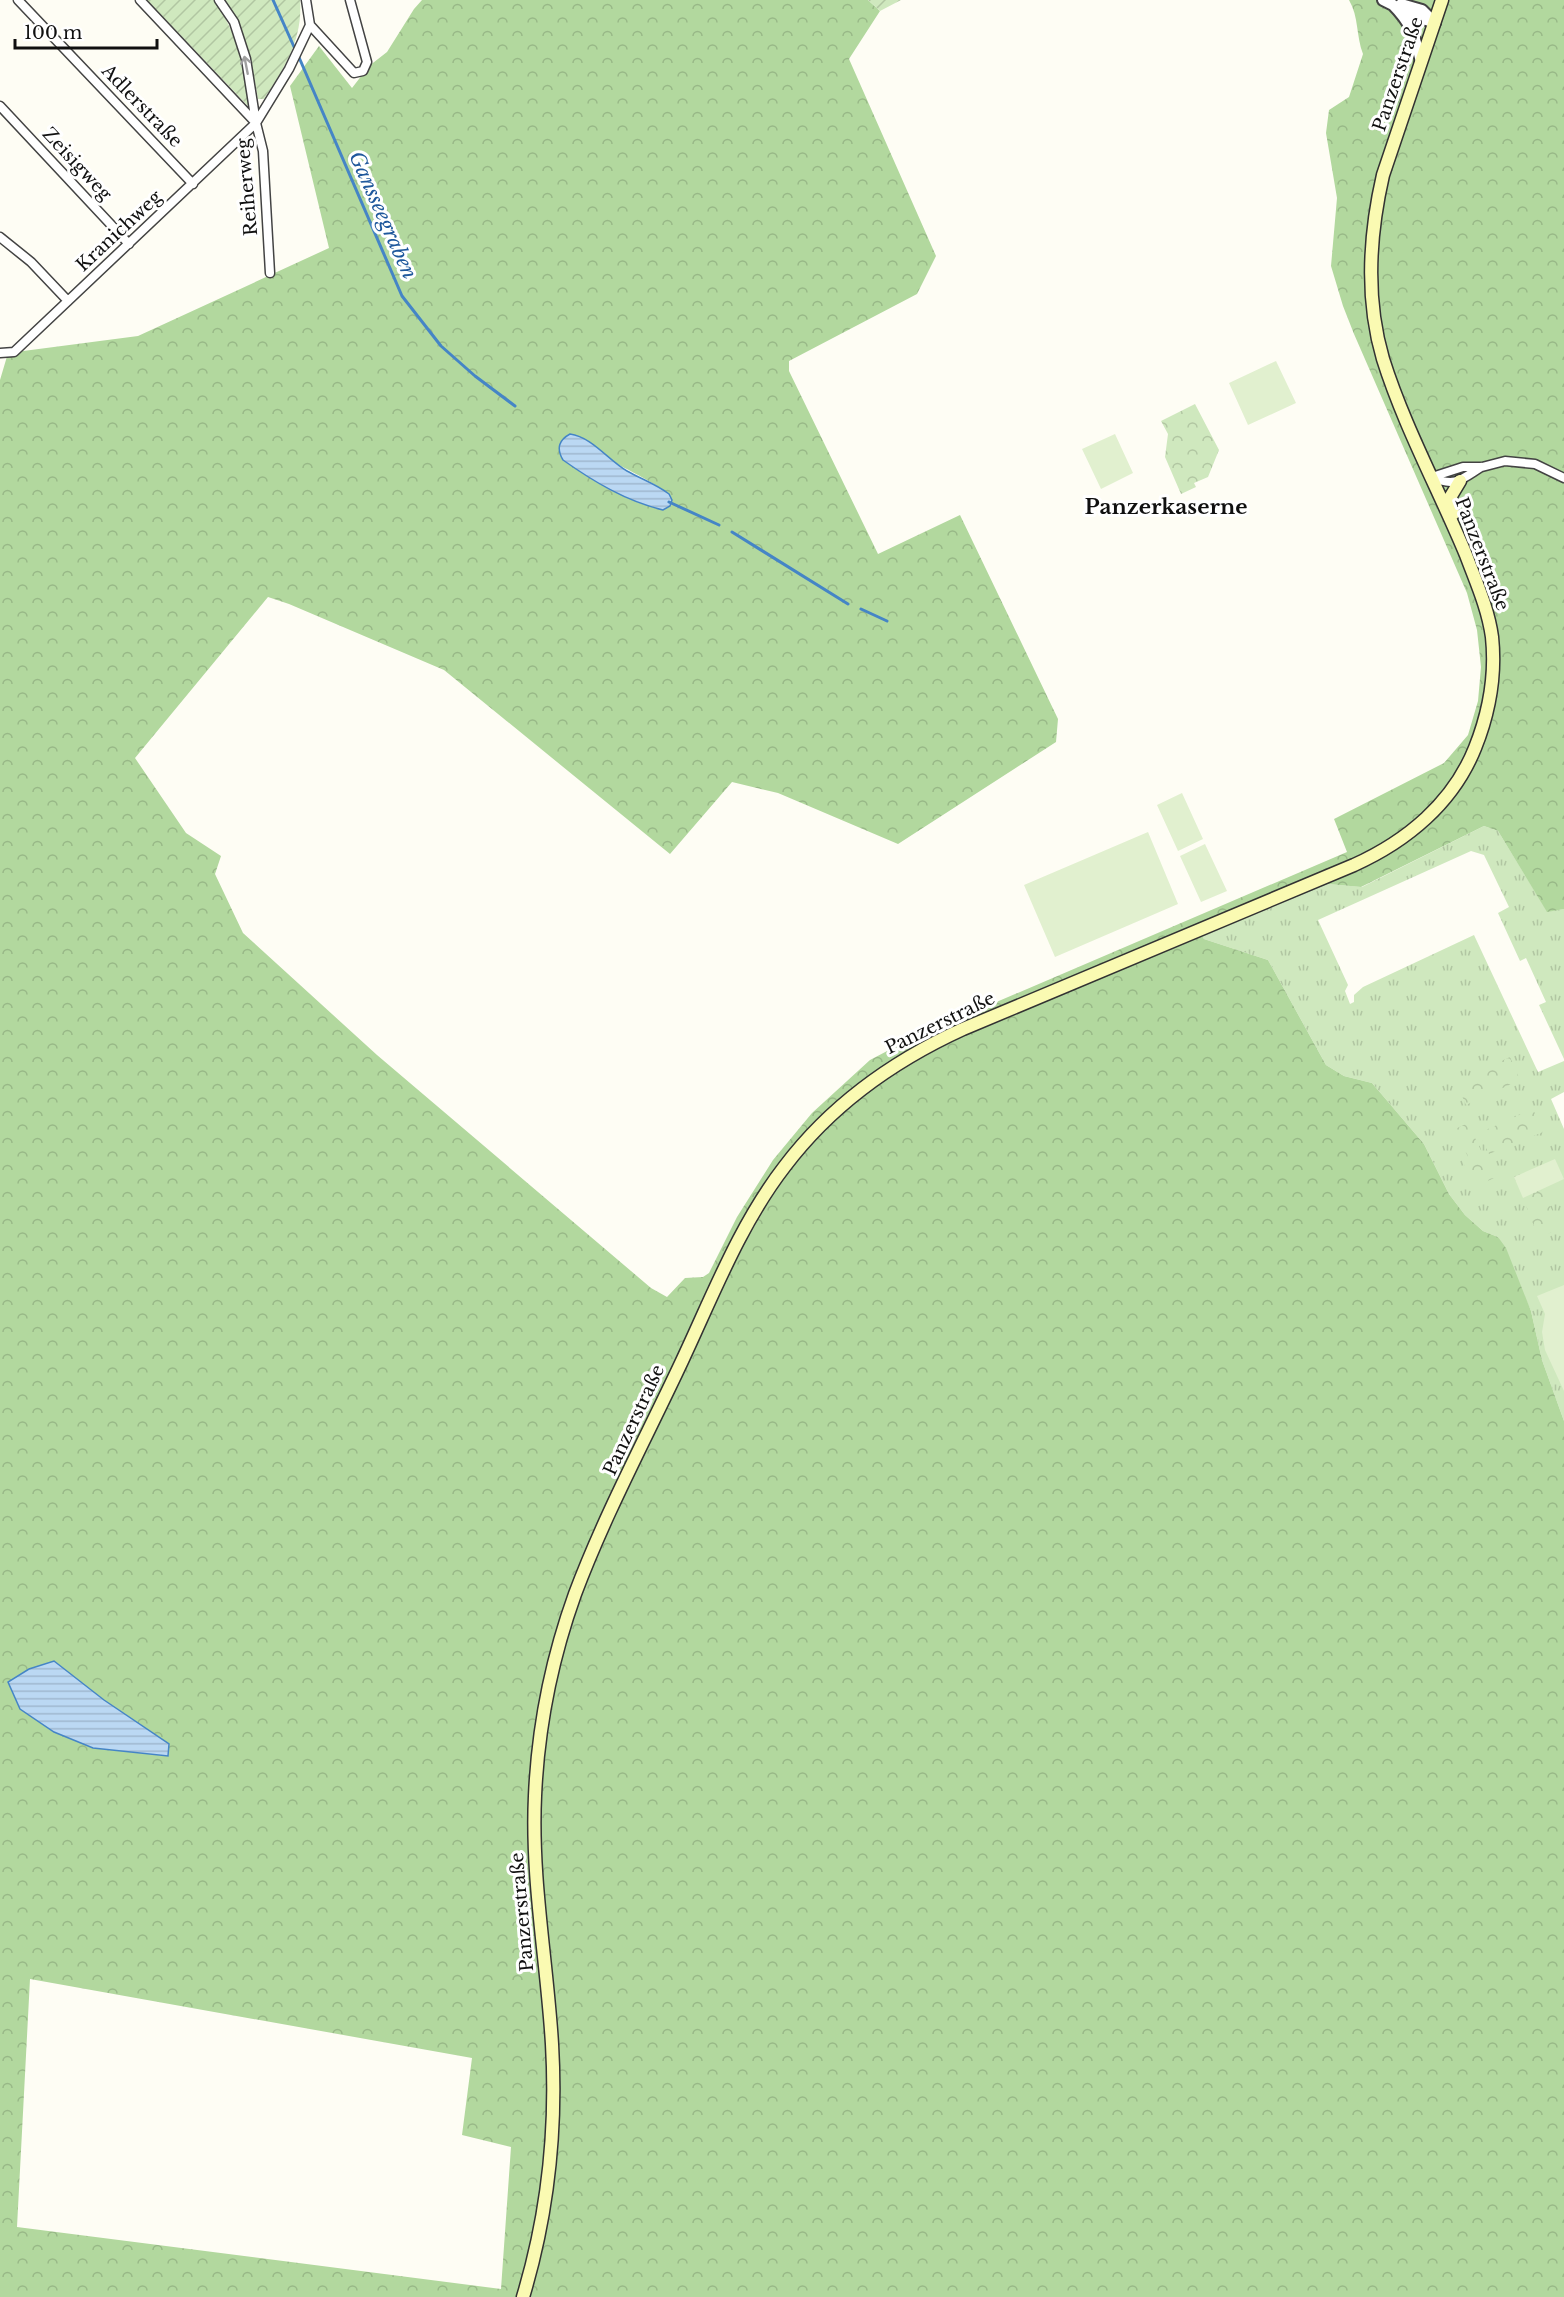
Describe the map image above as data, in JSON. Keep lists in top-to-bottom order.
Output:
{
  "streets": {
    "main road": ["Panzerstraße"],
    "street": [
      "Adlerstraße",
      "Zeisigweg",
      "Reiherweg",
      "Kranichweg"
    ]
  },
  "crossings": [
    ["Adlerstraße", "Kranichweg"],
    ["Zeisigweg", "Kranichweg"],
    ["Reiherweg", "Kranichweg"]
  ],
  "districts": ["Panzerkaserne"],
  "water": ["Gansseegraben"],
  "scale_bar": "100 m"
}
